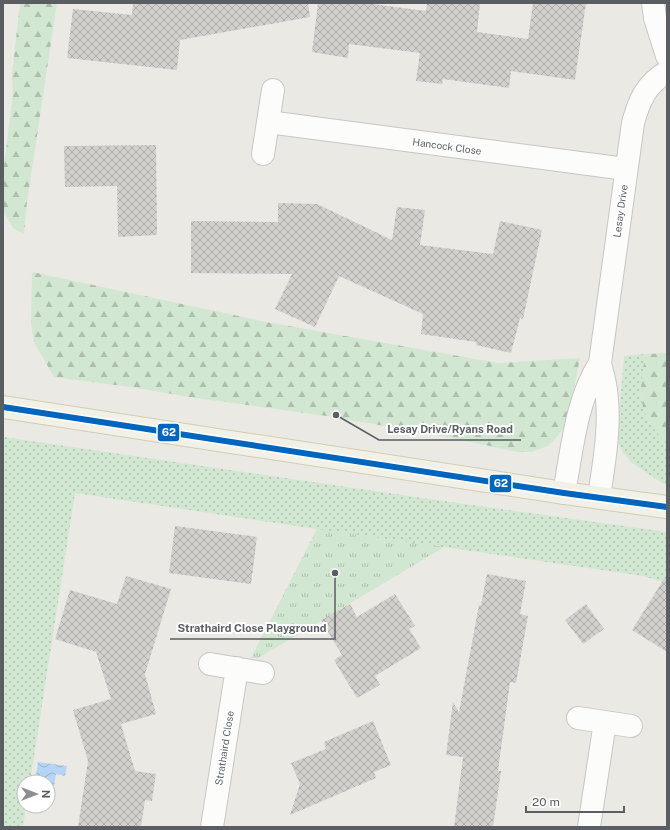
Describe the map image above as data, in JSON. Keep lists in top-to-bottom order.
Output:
{
  "streets": {
    "street": ["Hancock Close", "Lesay Drive", "Strathaird Close"]
  },
  "crossings": [
    ["Hancock Close", "Lesay Drive"]
  ],
  "places": ["Lesay Drive/Ryans Road", "Strathaird Close Playground"],
  "lines": ["transit line 62"],
  "scale_bar": "20 m",
  "north": "right"
}
